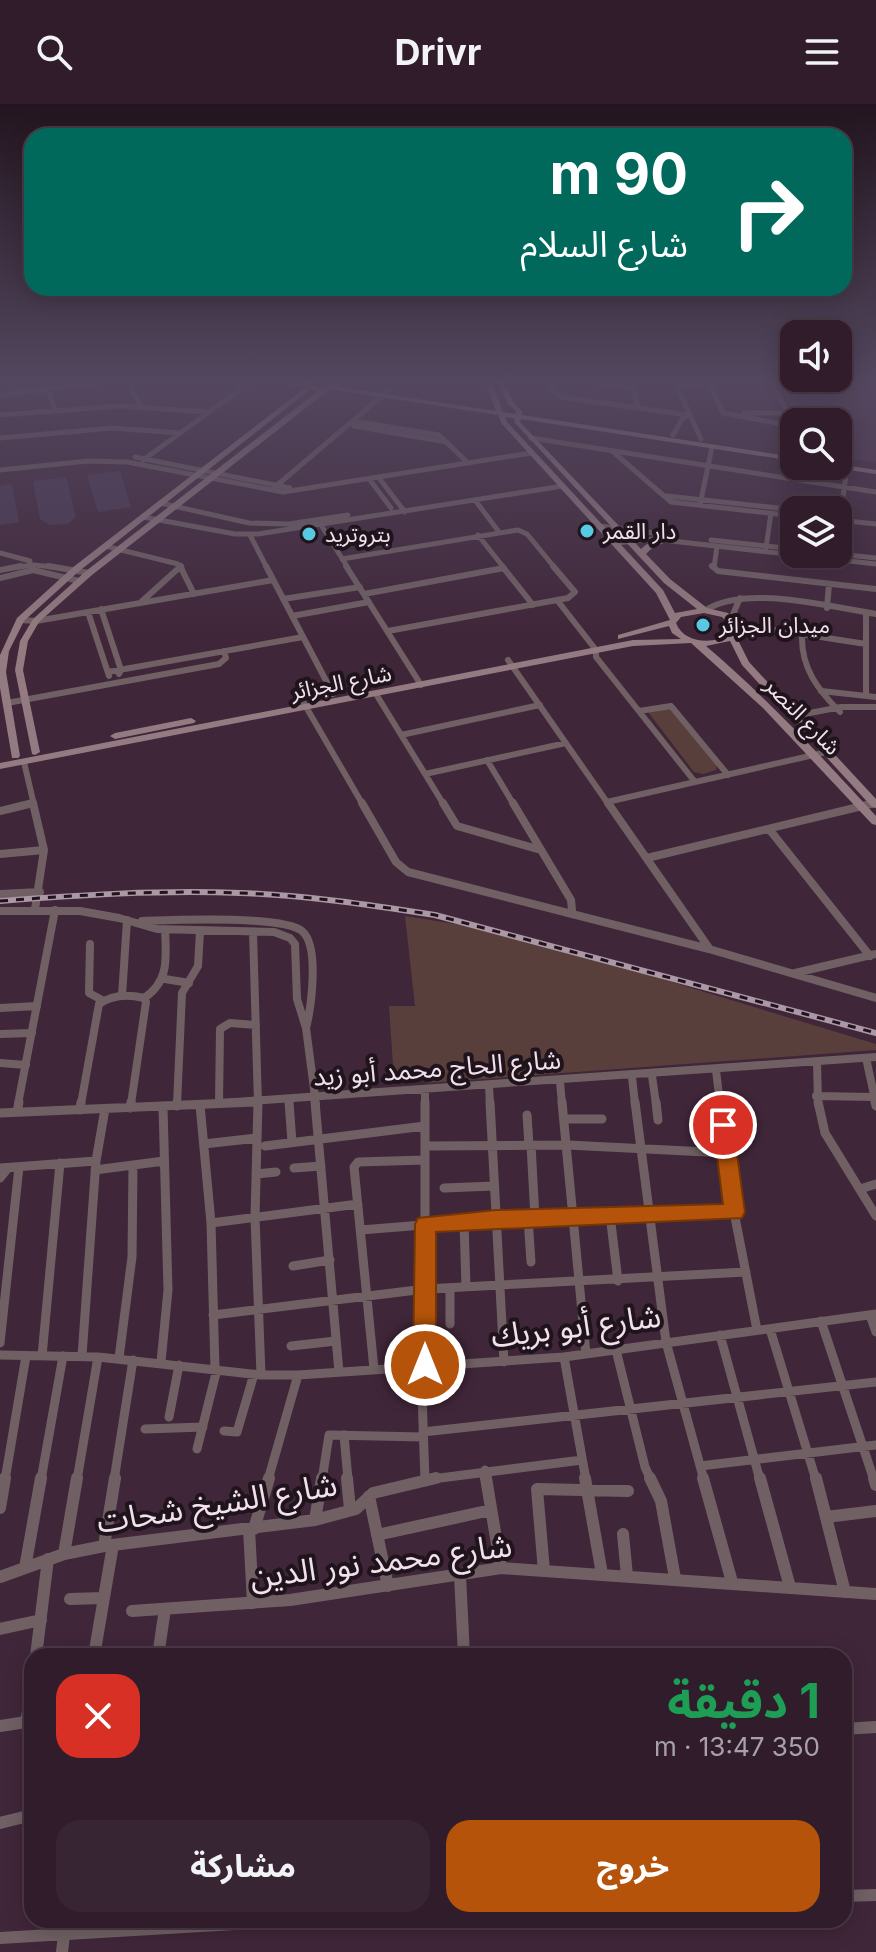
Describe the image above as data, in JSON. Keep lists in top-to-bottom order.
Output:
{
  "streets": {
    "street": [
      "شارع الجزائر",
      "شارع النصر",
      "شارع الحاج محمد أبو زيد",
      "شارع أبو بريك",
      "شارع الشيخ شحات",
      "شارع محمد نور الدين"
    ]
  },
  "crossings": [
    ["شارع الجزائر", "شارع النصر"]
  ],
  "places": ["دار القمر", "بتروتريد", "ميدان الجزائر"],
  "page": {
    "header": "Drivr",
    "turn": ["90 m", "شارع السلام"],
    "heading": ["1 دقيقة", "350 m · 13:47"],
    "buttons": ["خروج", "مشاركة"]
  }
}
